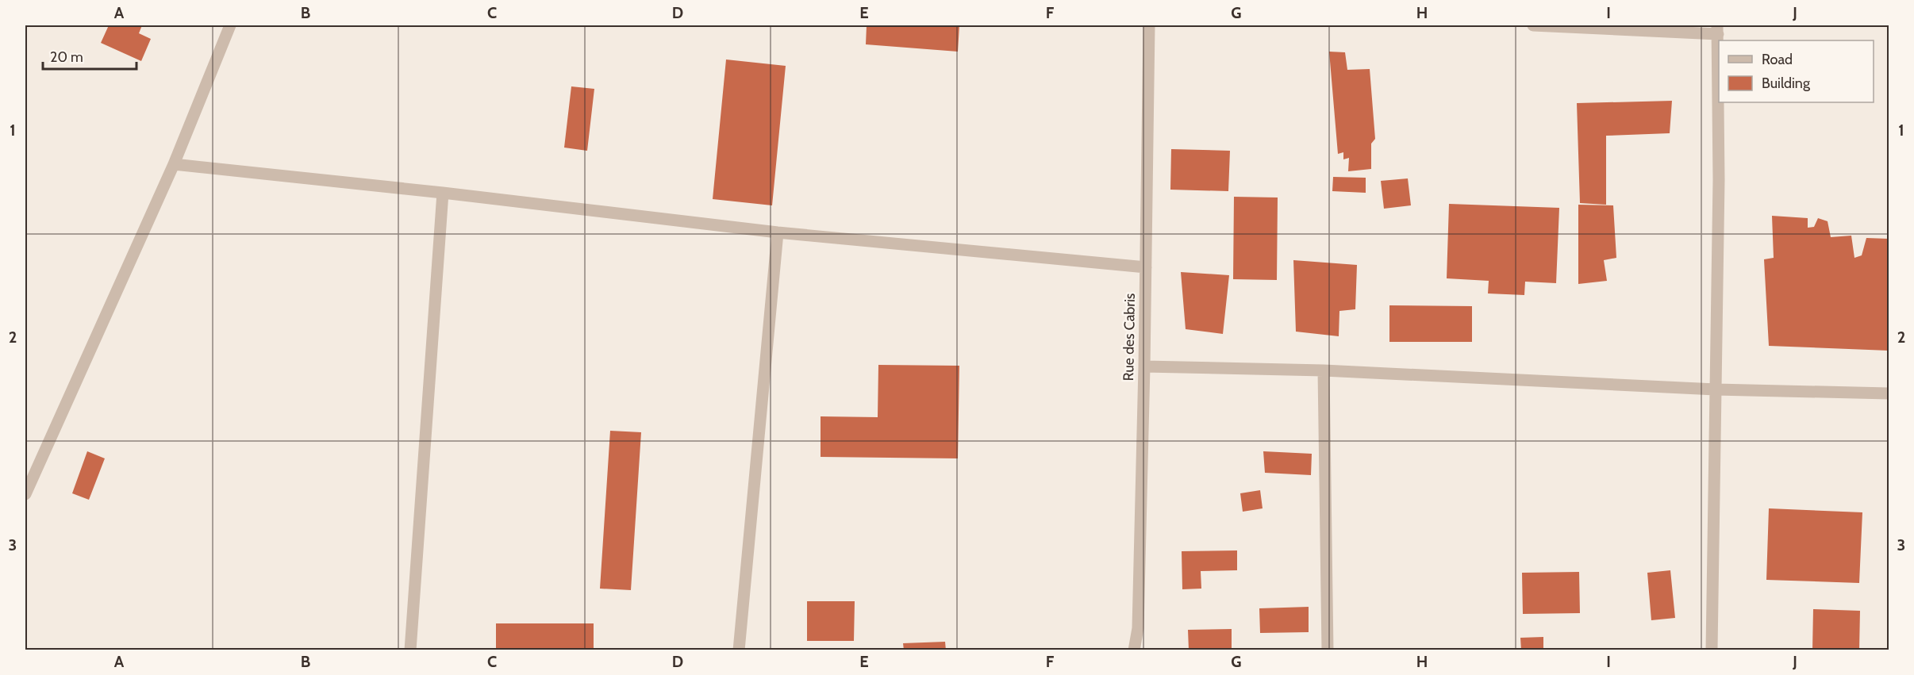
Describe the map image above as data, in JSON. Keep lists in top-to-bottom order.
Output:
{
  "streets": {
    "street": ["Rue des Cabris"]
  },
  "legend": ["Road", "Building"],
  "scale_bar": "20 m",
  "grid": {
    "columns": [
      "A",
      "B",
      "C",
      "D",
      "E",
      "F",
      "G",
      "H",
      "I",
      "J"
    ],
    "rows": ["1", "2", "3"]
  }
}
